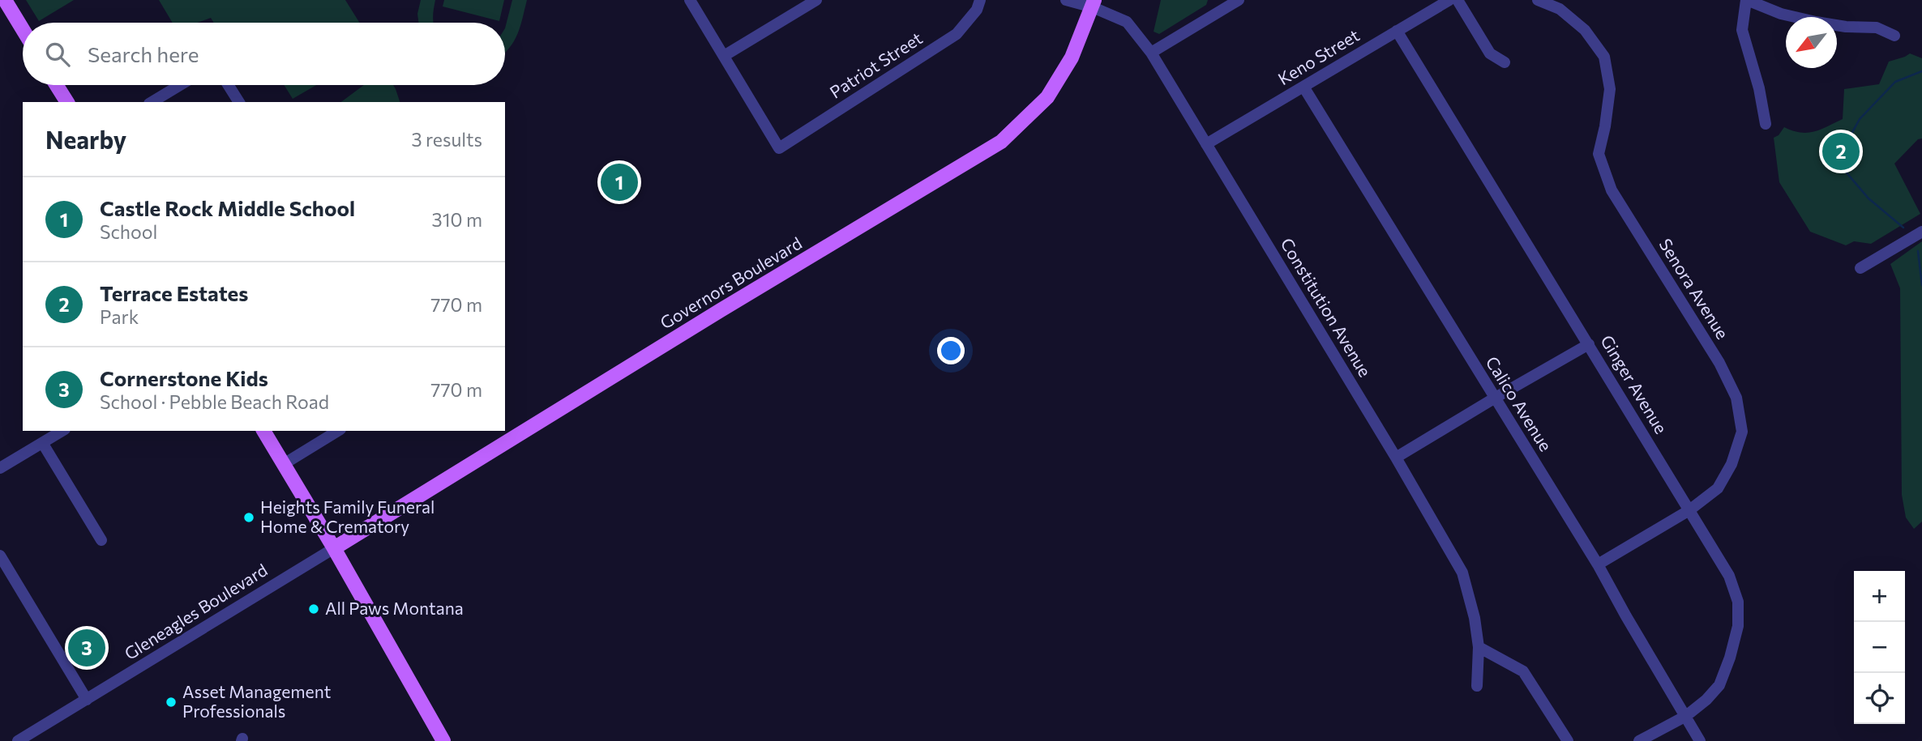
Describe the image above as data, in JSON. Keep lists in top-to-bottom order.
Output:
{
  "streets": {
    "main road": ["Governors Boulevard"],
    "street": [
      "Keno Street",
      "Patriot Street",
      "Senora Avenue",
      "Constitution Avenue",
      "Ginger Avenue",
      "Calico Avenue",
      "Gleneagles Boulevard"
    ]
  },
  "crossings": [
    ["Keno Street", "Constitution Avenue"],
    ["Keno Street", "Ginger Avenue"],
    ["Keno Street", "Calico Avenue"],
    ["Governors Boulevard", "Constitution Avenue"],
    ["Governors Boulevard", "Gleneagles Boulevard"],
    ["Senora Avenue", "Ginger Avenue"],
    ["Senora Avenue", "Calico Avenue"],
    ["Ginger Avenue", "Calico Avenue"]
  ],
  "places": ["Heights Family Funeral Home & Crematory", "All Paws Montana", "Asset Management Professionals"],
  "north": "bottom left",
  "page": {
    "search": "Search here",
    "heading": ["Nearby", "3 results"],
    "pins": ["2", "1", "3"],
    "list": [
      {
        "mark": "1",
        "name": "Castle Rock Middle School",
        "note": "School",
        "value": "310 m"
      },
      {
        "mark": "2",
        "name": "Terrace Estates",
        "note": "Park",
        "value": "770 m"
      },
      {
        "mark": "3",
        "name": "Cornerstone Kids",
        "note": "School · Pebble Beach Road",
        "value": "770 m"
      }
    ],
    "map_buttons": ["+", "−"]
  }
}
